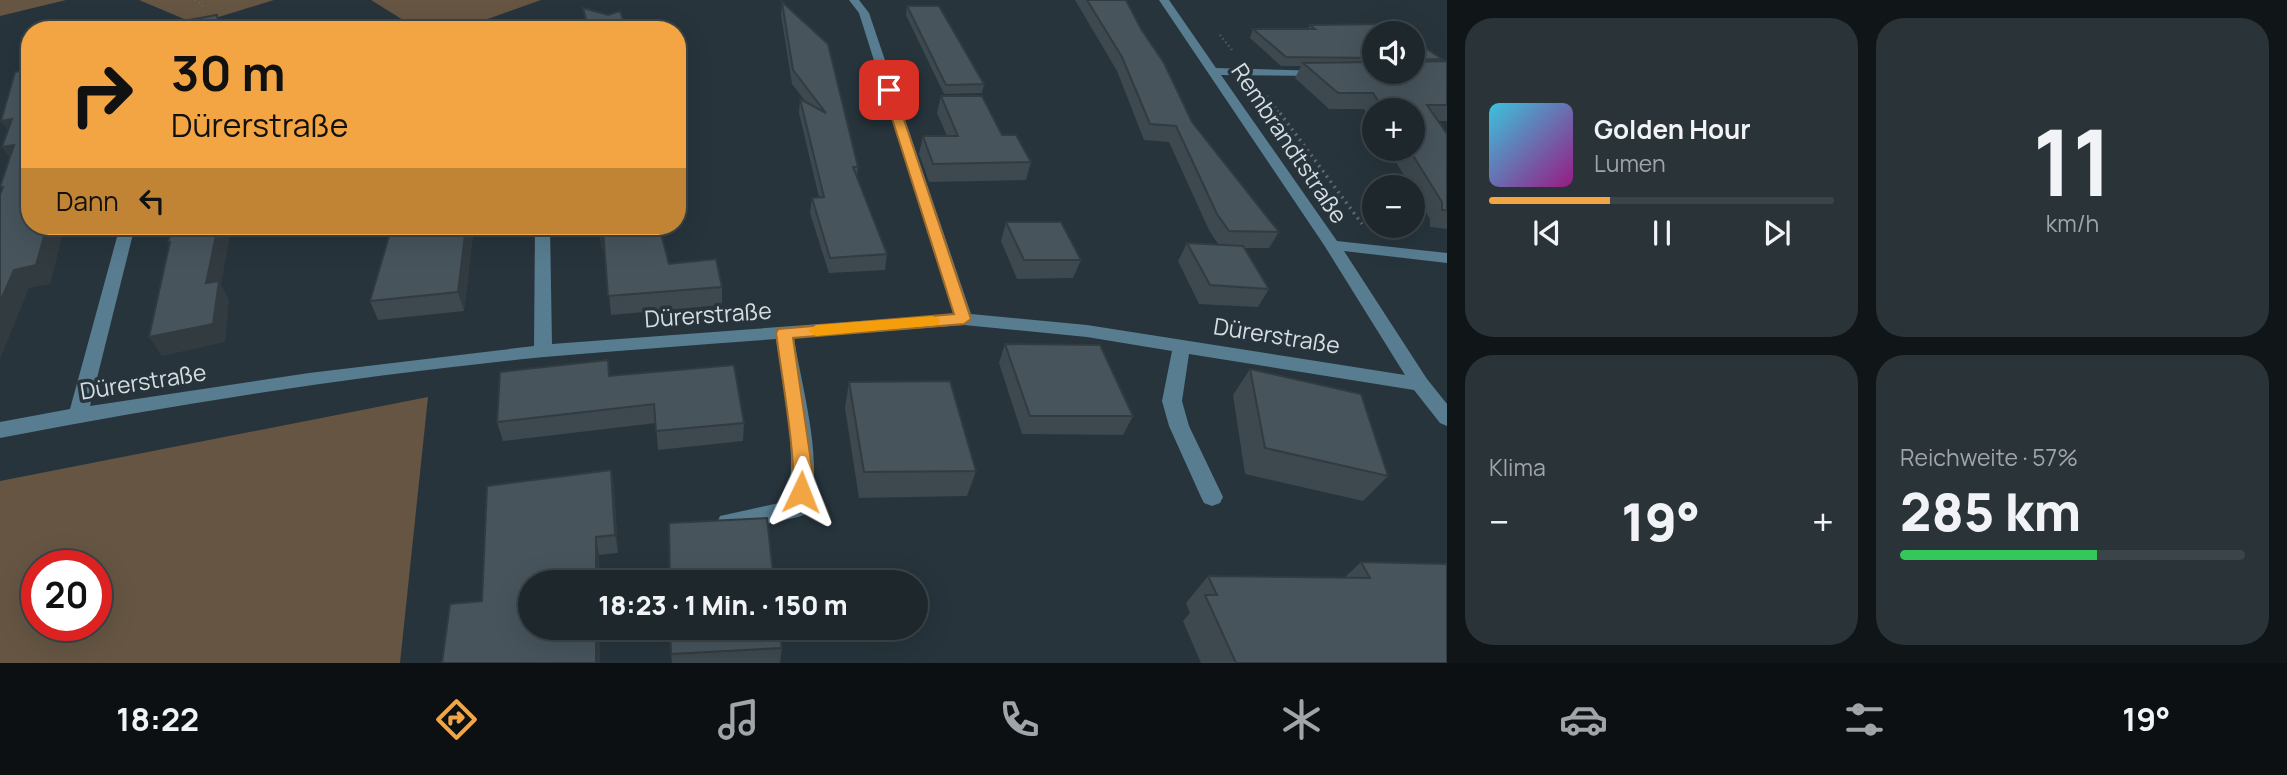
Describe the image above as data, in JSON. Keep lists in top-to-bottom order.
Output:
{
  "streets": {
    "street": ["Rembrandtstraße", "Dürerstraße"]
  },
  "crossings": [
    ["Rembrandtstraße", "Dürerstraße"]
  ],
  "page": {
    "tile": [
      ["11", "km/h"],
      "Klima",
      ["Reichweite · 57%", "285 km"]
    ],
    "map_buttons": ["+", "−"],
    "turn": ["30 m", "Dürerstraße"],
    "song": ["Golden Hour", "Lumen"],
    "then": "Dann",
    "heat": ["−", "19°", "+"],
    "limit": "20",
    "trip": "18:23 · 1 Min. · 150 m",
    "tabs": ["18:22", "19°"]
  }
}
